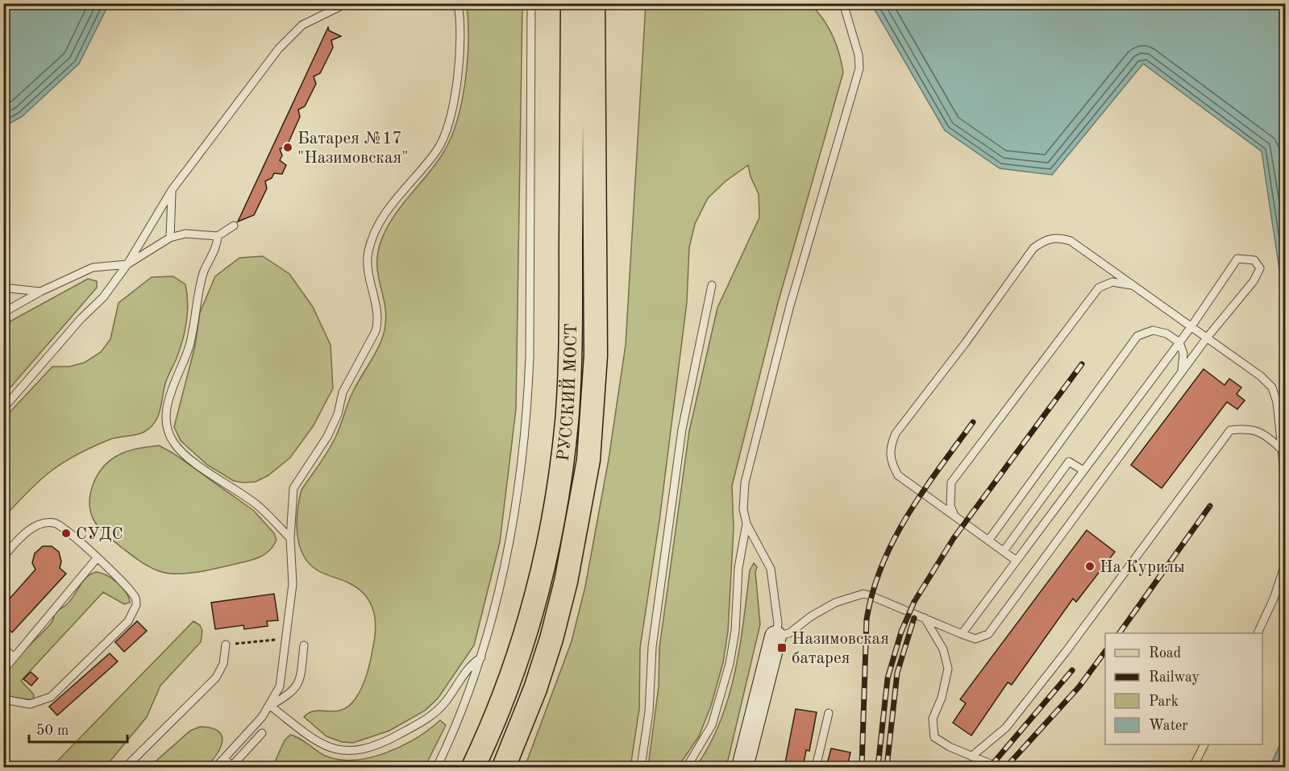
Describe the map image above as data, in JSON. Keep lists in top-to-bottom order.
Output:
{
  "streets": {
    "main road": ["РУССКИЙ МОСТ"]
  },
  "places": {
    "other": ["Батарея №17 \"Назимовская\"", "СУДС", "На Курилы"],
    "transit": ["Назимовская батарея"]
  },
  "legend": [
    "Road",
    "Railway",
    "Park",
    "Water"
  ],
  "scale_bar": "50 m"
}
